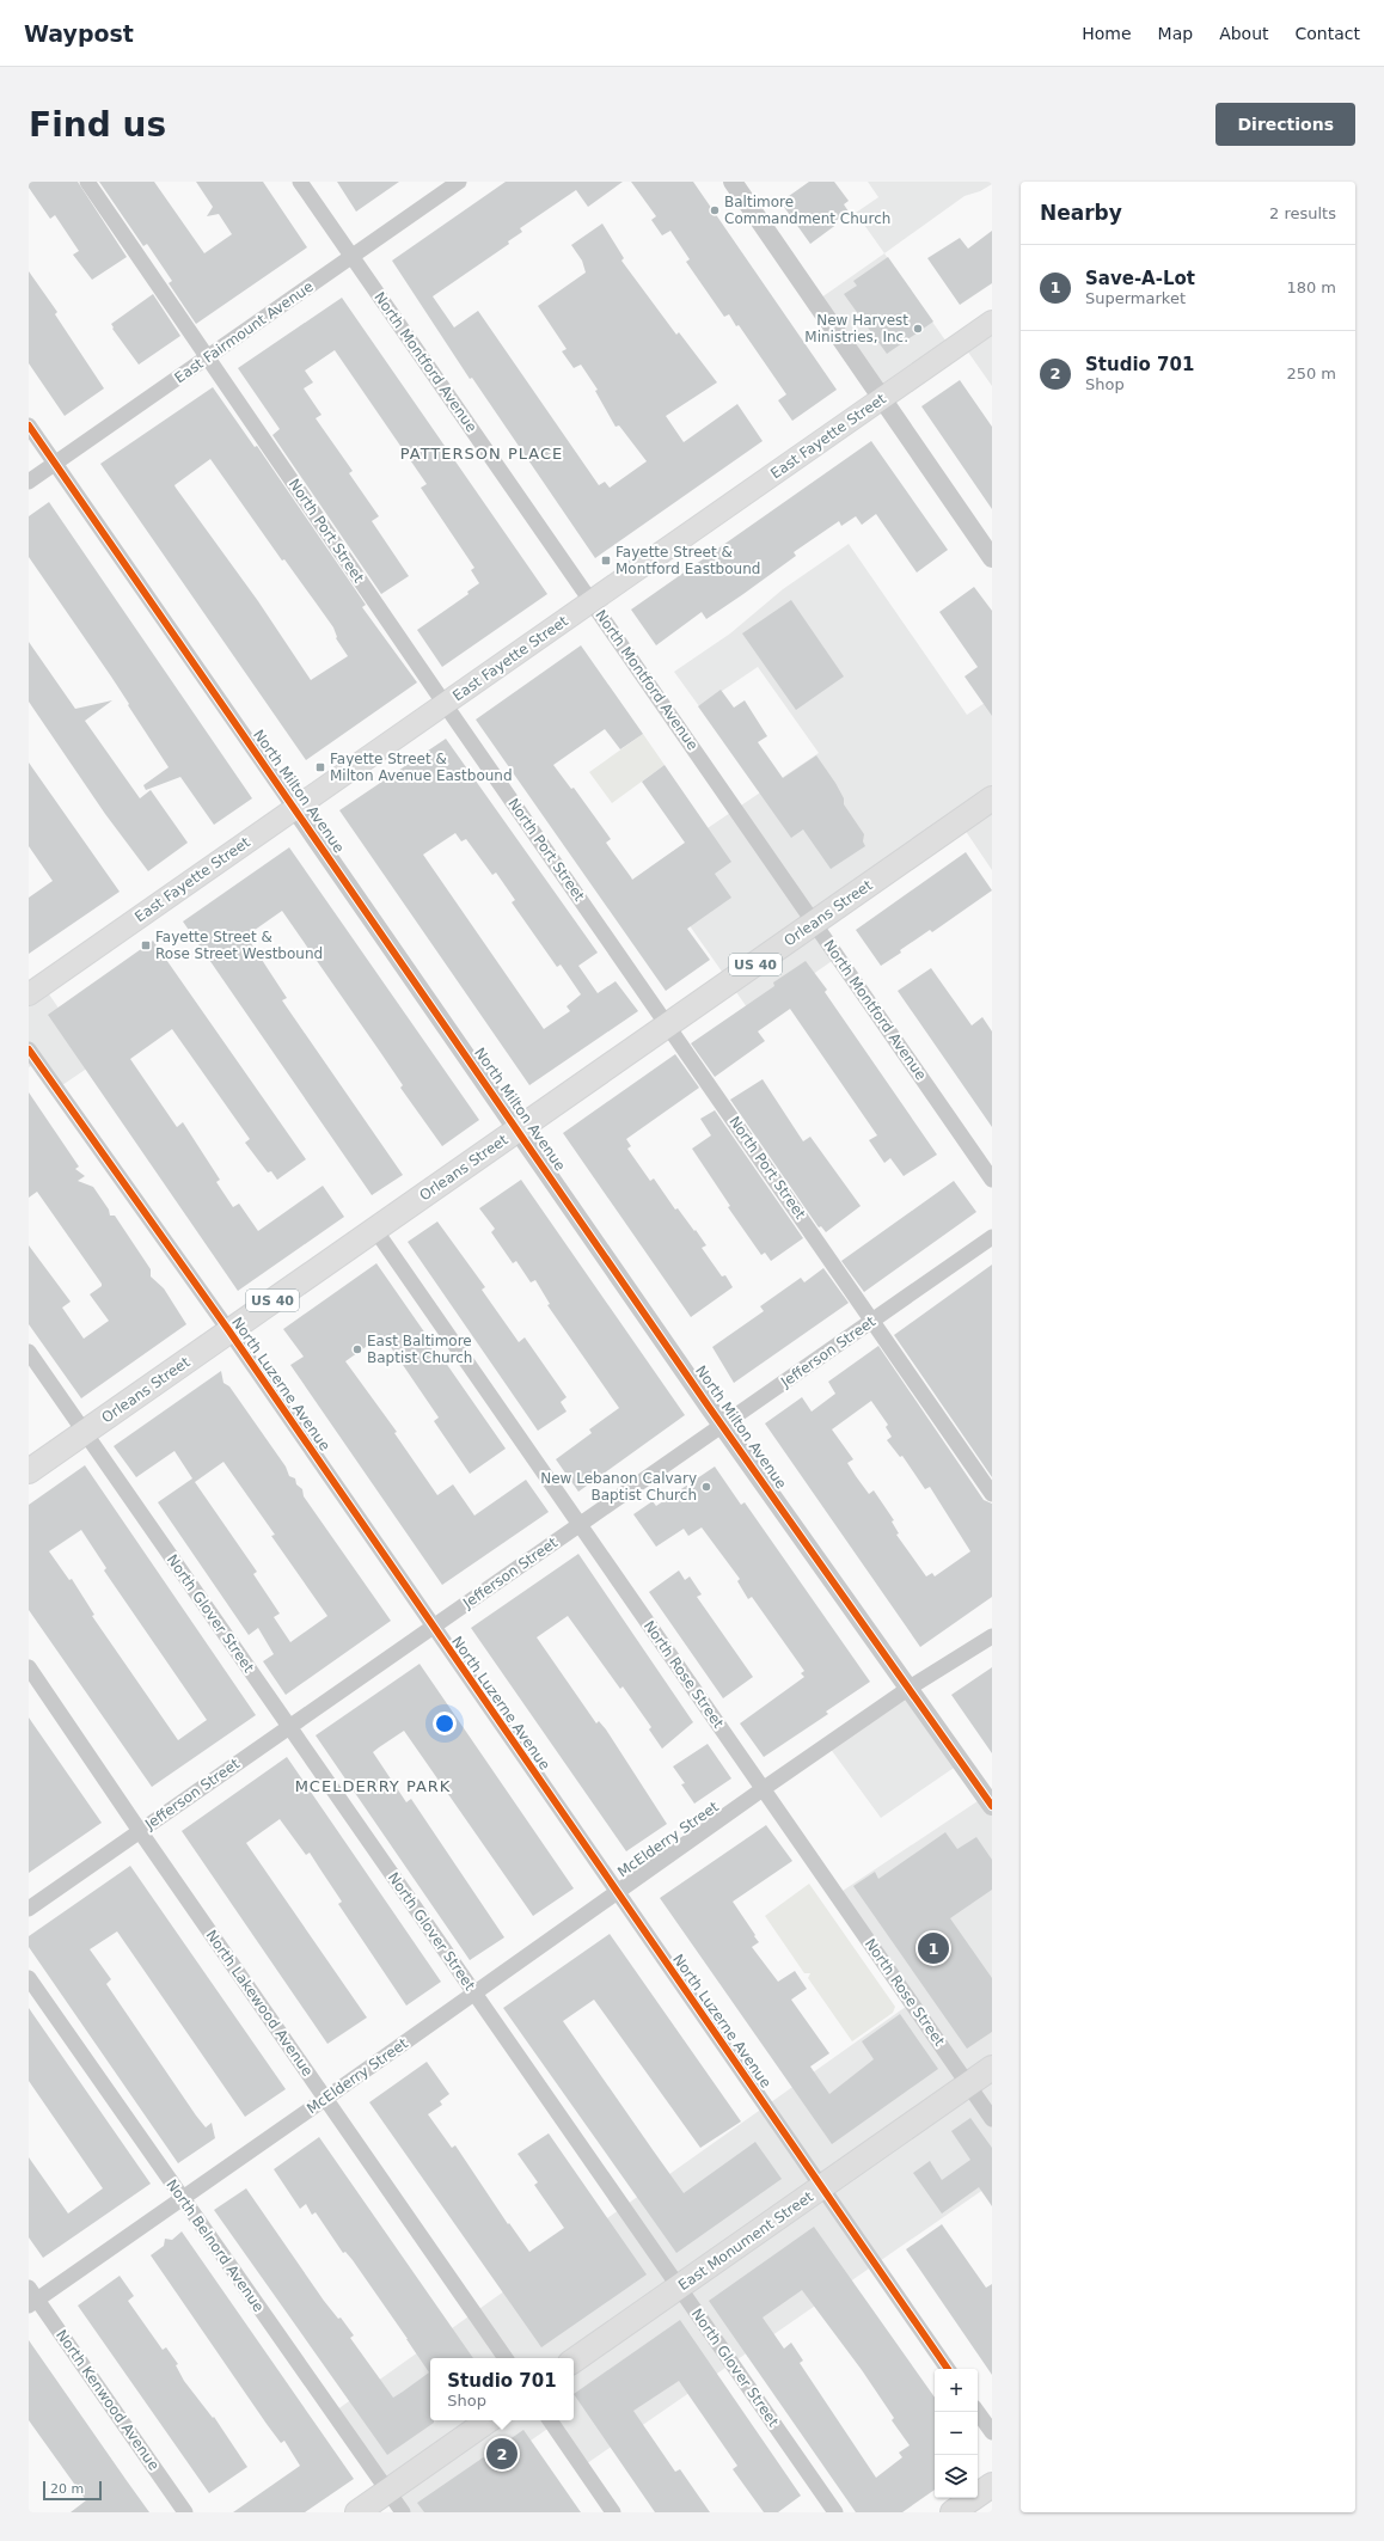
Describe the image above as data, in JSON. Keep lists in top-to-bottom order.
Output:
{
  "streets": {
    "main road": [
      "East Fayette Street",
      "Orleans Street",
      "US 40",
      "East Monument Street"
    ],
    "street": [
      "East Fairmount Avenue",
      "North Montford Avenue",
      "North Port Street",
      "North Milton Avenue",
      "Jefferson Street",
      "North Luzerne Avenue",
      "North Glover Street",
      "North Rose Street",
      "McElderry Street",
      "North Lakewood Avenue",
      "North Belnord Avenue",
      "North Kenwood Avenue"
    ]
  },
  "crossings": [
    ["East Fairmount Avenue", "North Montford Avenue"],
    ["East Fairmount Avenue", "North Port Street"],
    ["East Fairmount Avenue", "North Milton Avenue"],
    ["North Montford Avenue", "East Fayette Street"],
    ["North Montford Avenue", "Orleans Street"],
    ["East Fayette Street", "North Port Street"],
    ["East Fayette Street", "North Milton Avenue"],
    ["North Port Street", "Orleans Street"],
    ["North Port Street", "Jefferson Street"],
    ["North Milton Avenue", "Orleans Street"],
    ["North Milton Avenue", "Jefferson Street"],
    ["North Milton Avenue", "McElderry Street"],
    ["Orleans Street", "North Luzerne Avenue"],
    ["Orleans Street", "North Glover Street"],
    ["Orleans Street", "North Rose Street"],
    ["Jefferson Street", "North Luzerne Avenue"],
    ["Jefferson Street", "North Glover Street"],
    ["Jefferson Street", "North Rose Street"],
    ["Jefferson Street", "North Lakewood Avenue"],
    ["North Luzerne Avenue", "McElderry Street"],
    ["North Luzerne Avenue", "East Monument Street"],
    ["North Glover Street", "McElderry Street"],
    ["North Glover Street", "East Monument Street"],
    ["North Rose Street", "McElderry Street"],
    ["North Rose Street", "East Monument Street"],
    ["McElderry Street", "North Lakewood Avenue"],
    ["McElderry Street", "North Belnord Avenue"],
    ["McElderry Street", "North Kenwood Avenue"]
  ],
  "districts": ["PATTERSON PLACE", "MCELDERRY PARK"],
  "places": {
    "other": [
      "Baltimore Commandment Church",
      "New Harvest Ministries, Inc.",
      "East Baltimore Baptist Church",
      "New Lebanon Calvary Baptist Church"
    ],
    "transit": ["Fayette Street & Montford Eastbound", "Fayette Street & Milton Avenue Eastbound", "Fayette Street & Rose Street Westbound"]
  },
  "scale_bar": "20 m",
  "page": {
    "header": "Waypost",
    "nav": [
      "Home",
      "Map",
      "About",
      "Contact"
    ],
    "buttons": "Directions",
    "title": "Find us",
    "heading": ["Nearby", "2 results"],
    "list": [
      {
        "mark": "1",
        "name": "Save-A-Lot",
        "note": "Supermarket",
        "value": "180 m"
      },
      {
        "mark": "2",
        "name": "Studio 701",
        "note": "Shop",
        "value": "250 m"
      }
    ],
    "pins": ["1", "2"],
    "popup": ["Studio 701", "Shop"],
    "map_buttons": ["+", "−"],
    "scale": "20 m"
  }
}
